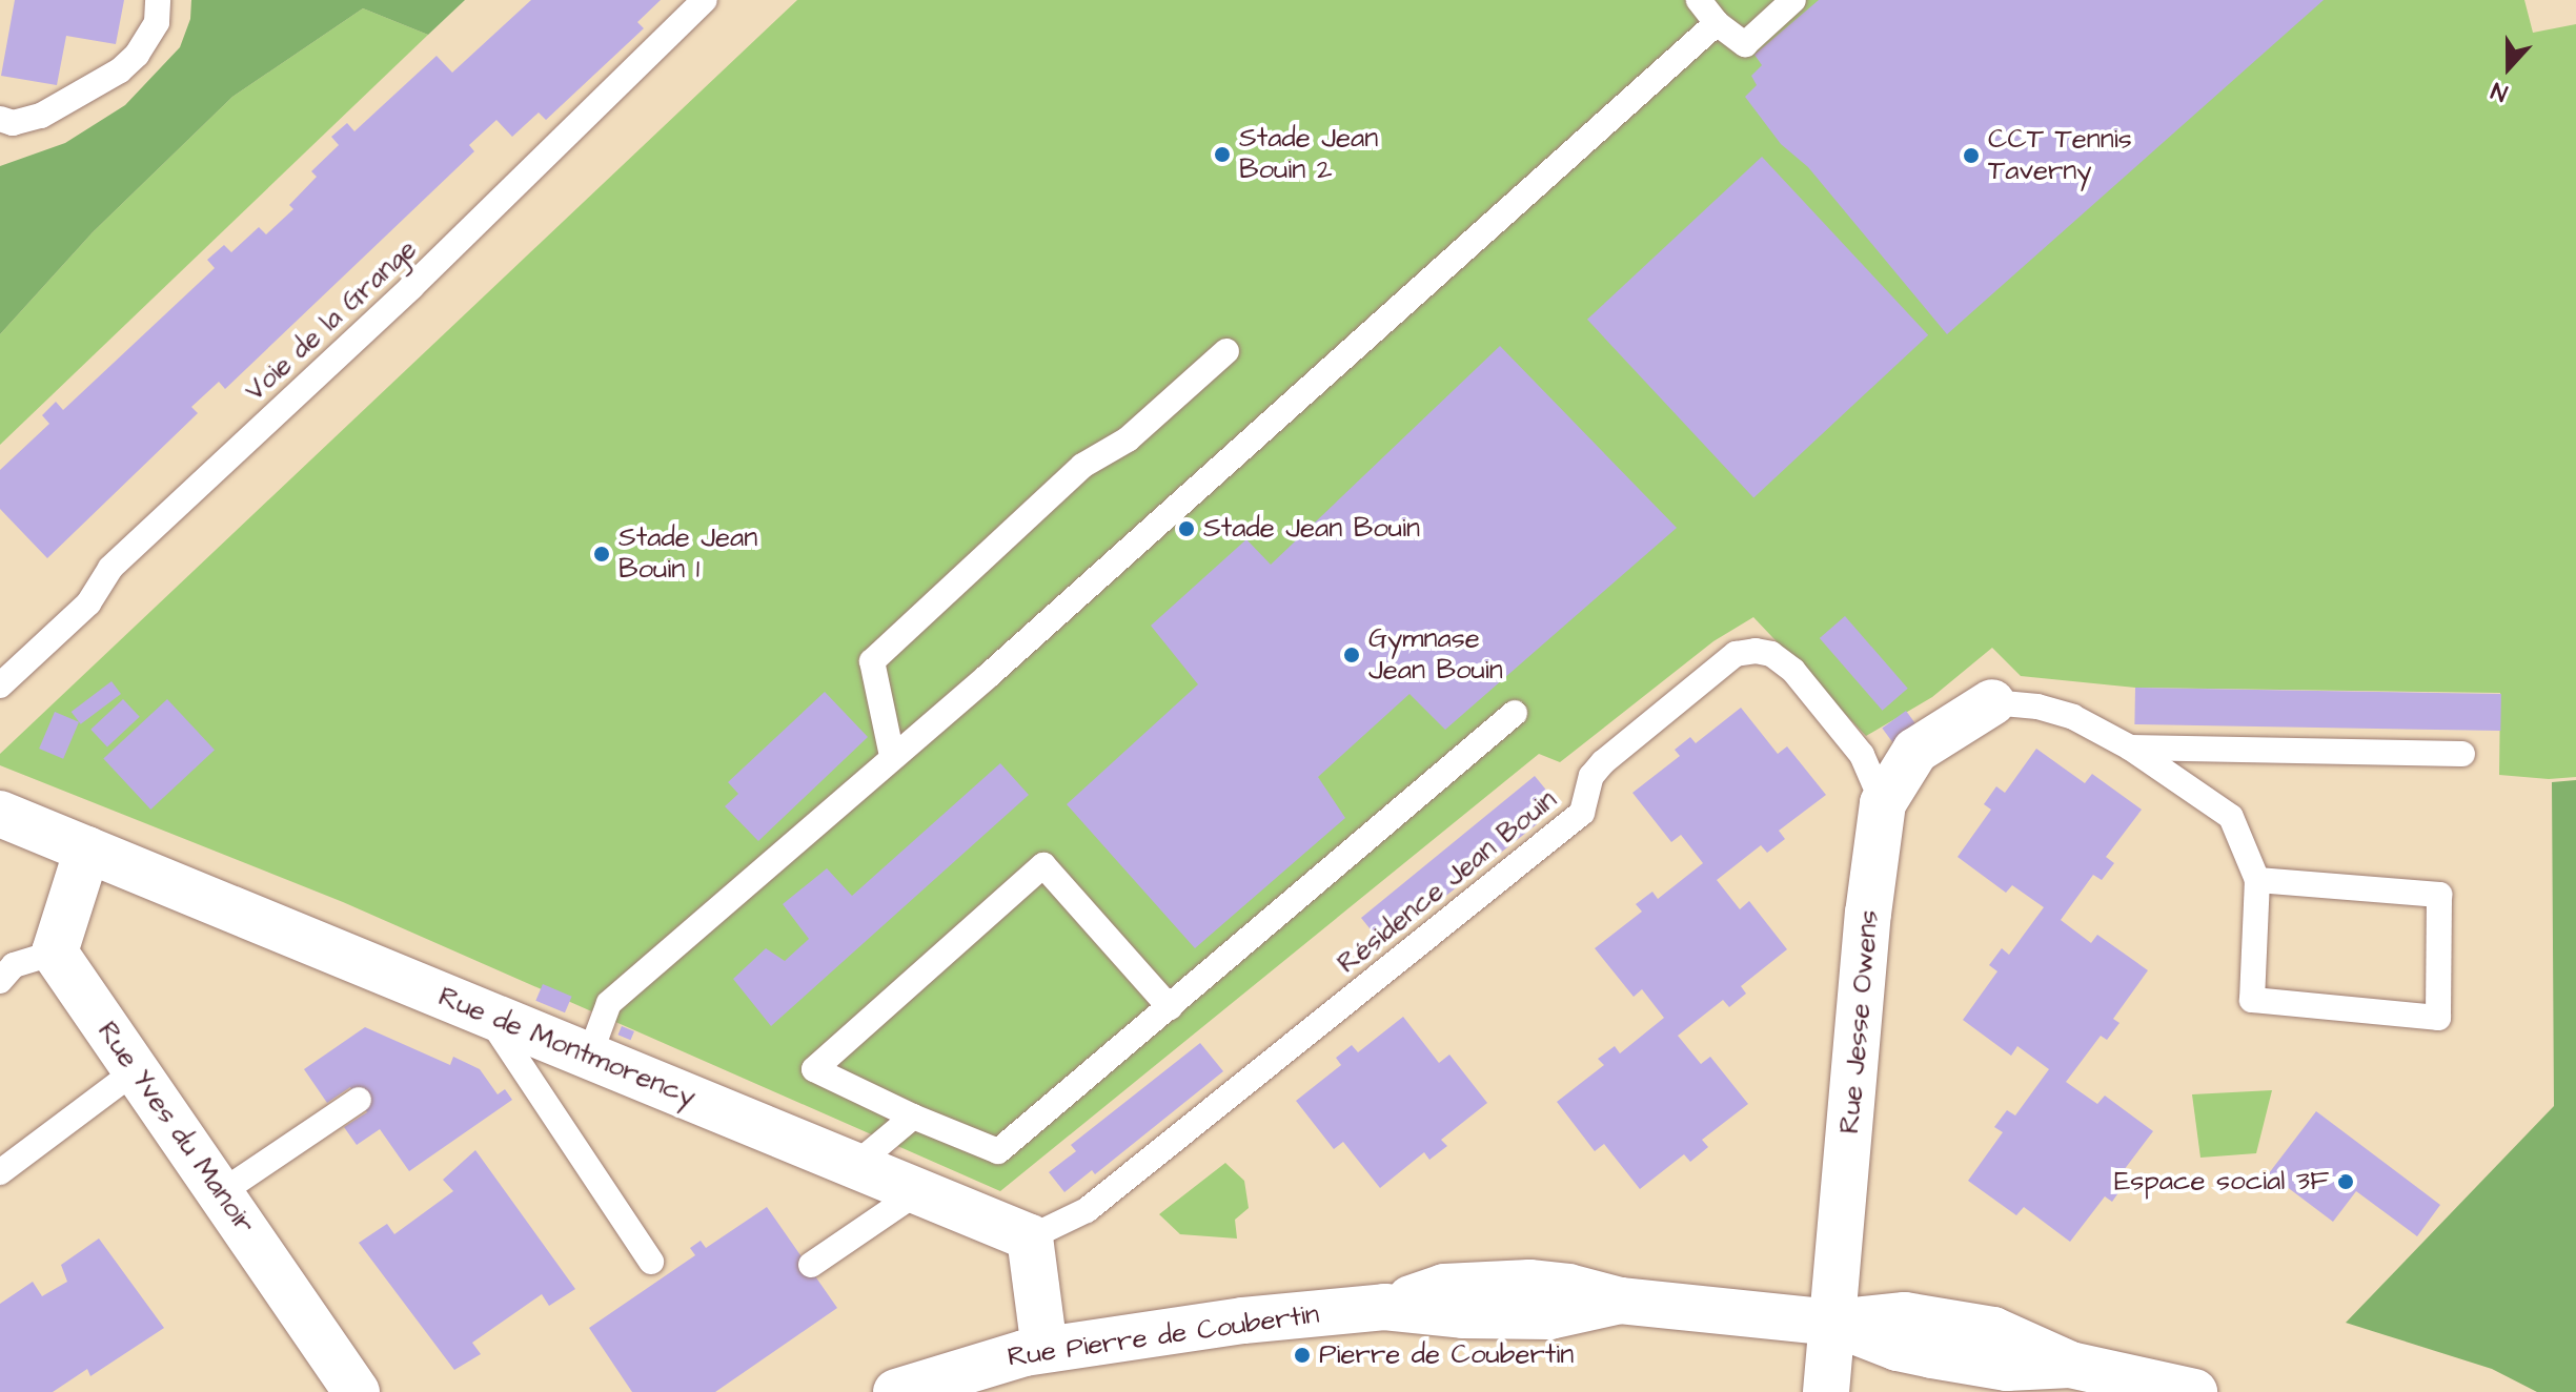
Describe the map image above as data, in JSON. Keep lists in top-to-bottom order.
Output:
{
  "streets": {
    "street": [
      "Rue Jesse Owens",
      "Rue de Montmorency",
      "Rue Yves du Manoir",
      "Rue Pierre de Coubertin"
    ],
    "lane": ["Voie de la Grange", "Résidence Jean Bouin"]
  },
  "crossings": [
    ["Résidence Jean Bouin", "Rue Jesse Owens"],
    ["Résidence Jean Bouin", "Rue de Montmorency"],
    ["Rue Jesse Owens", "Rue Pierre de Coubertin"]
  ],
  "places": [
    "Stade Jean Bouin 2",
    "CCT Tennis Taverny",
    "Stade Jean Bouin",
    "Stade Jean Bouin 1",
    "Gymnase Jean Bouin",
    "Espace social 3F",
    "Pierre de Coubertin"
  ],
  "north": "bottom"
}
